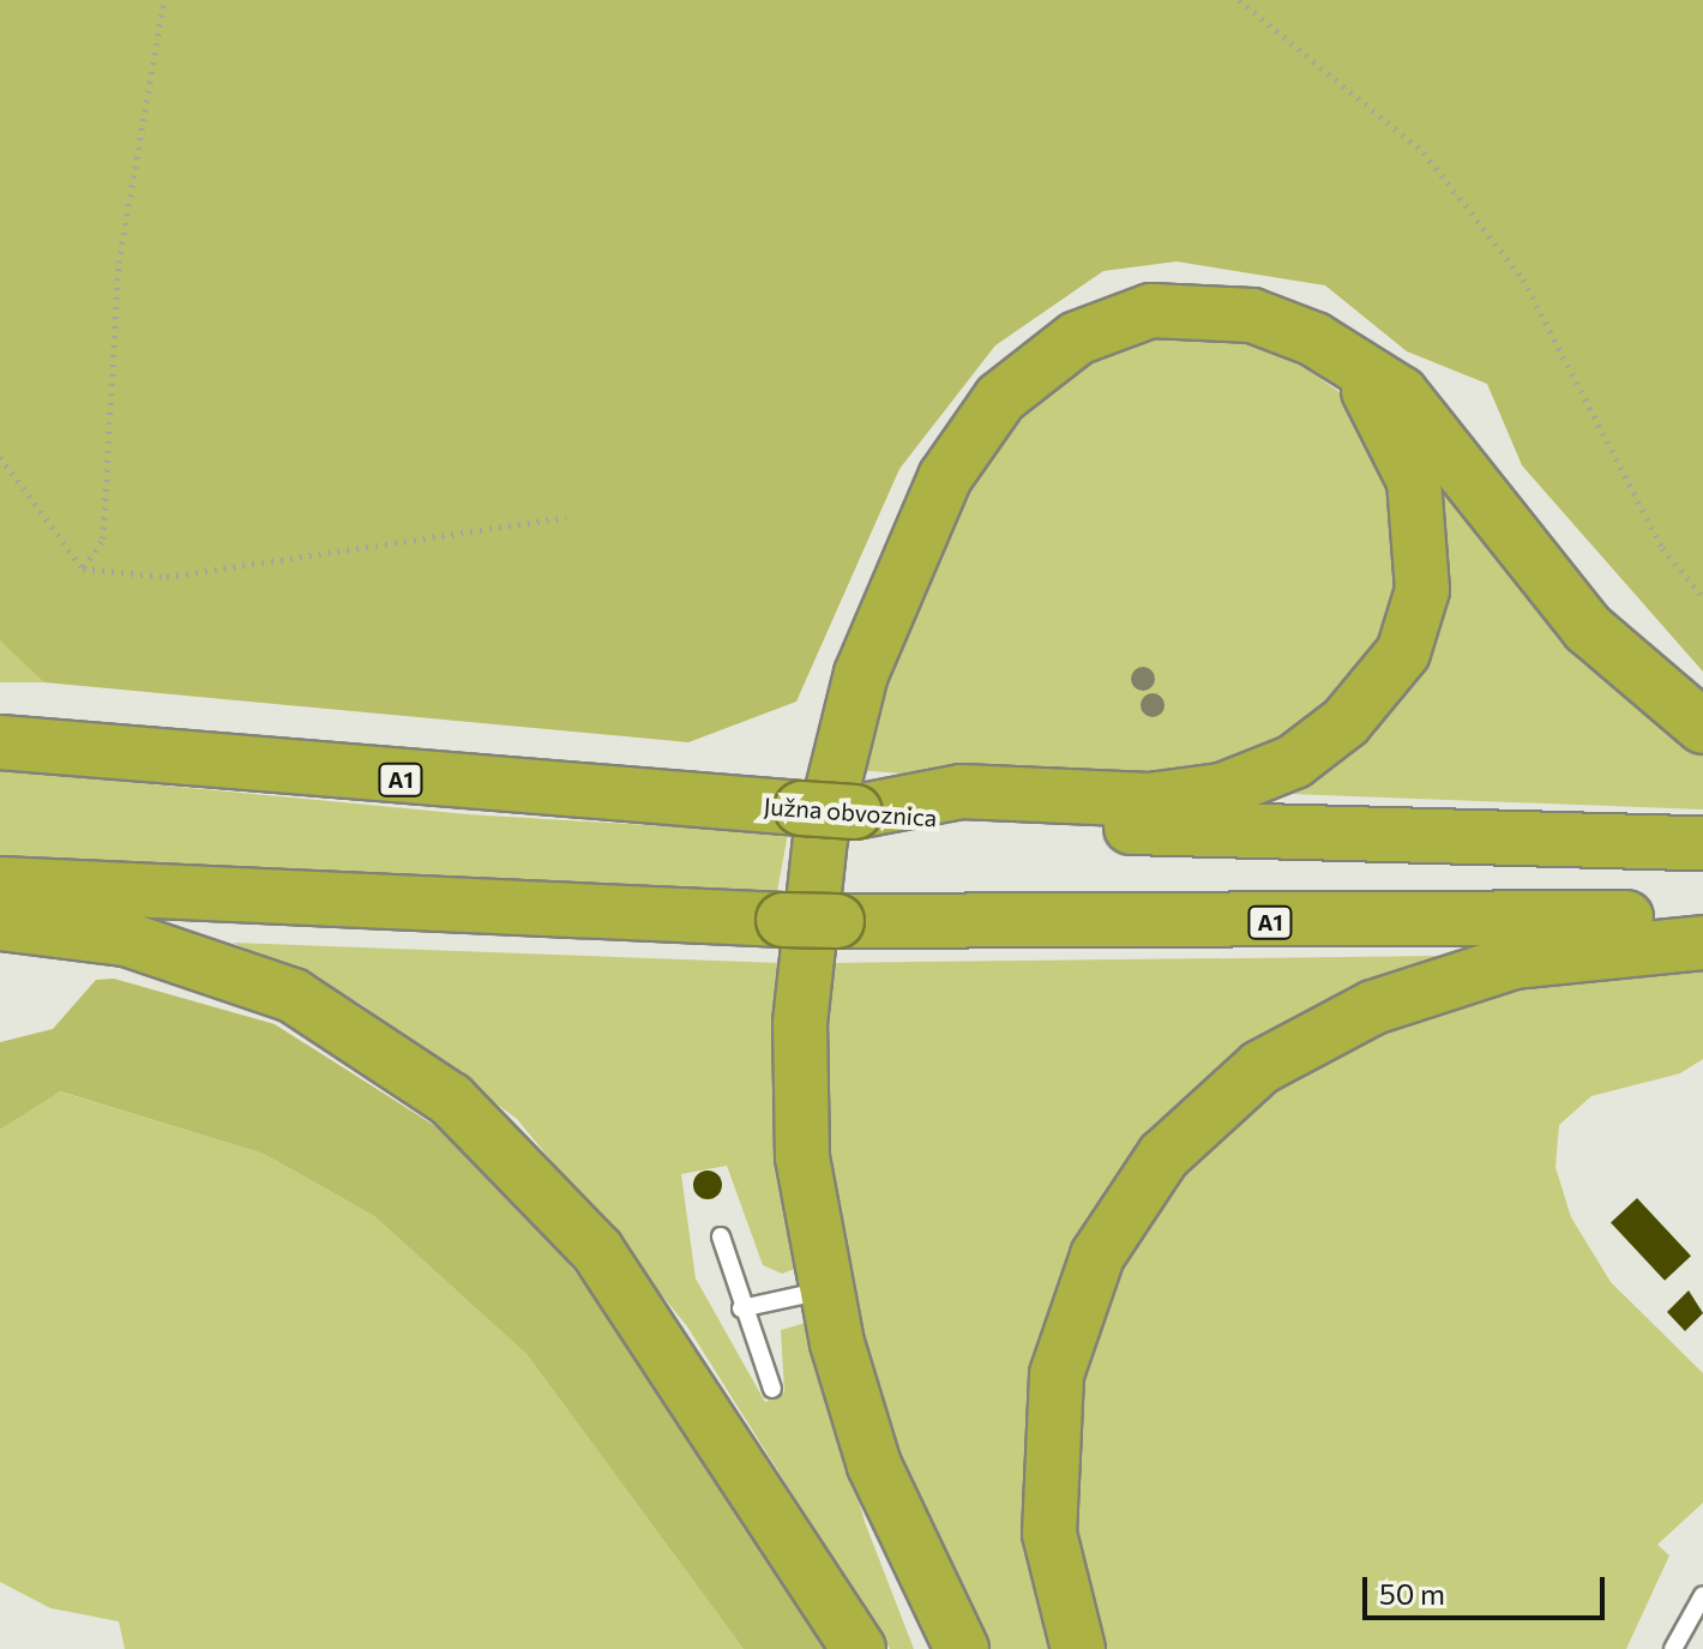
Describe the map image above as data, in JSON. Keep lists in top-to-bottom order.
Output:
{
  "streets": {
    "highway": ["A1", "Južna obvoznica"]
  },
  "scale_bar": "50 m"
}
